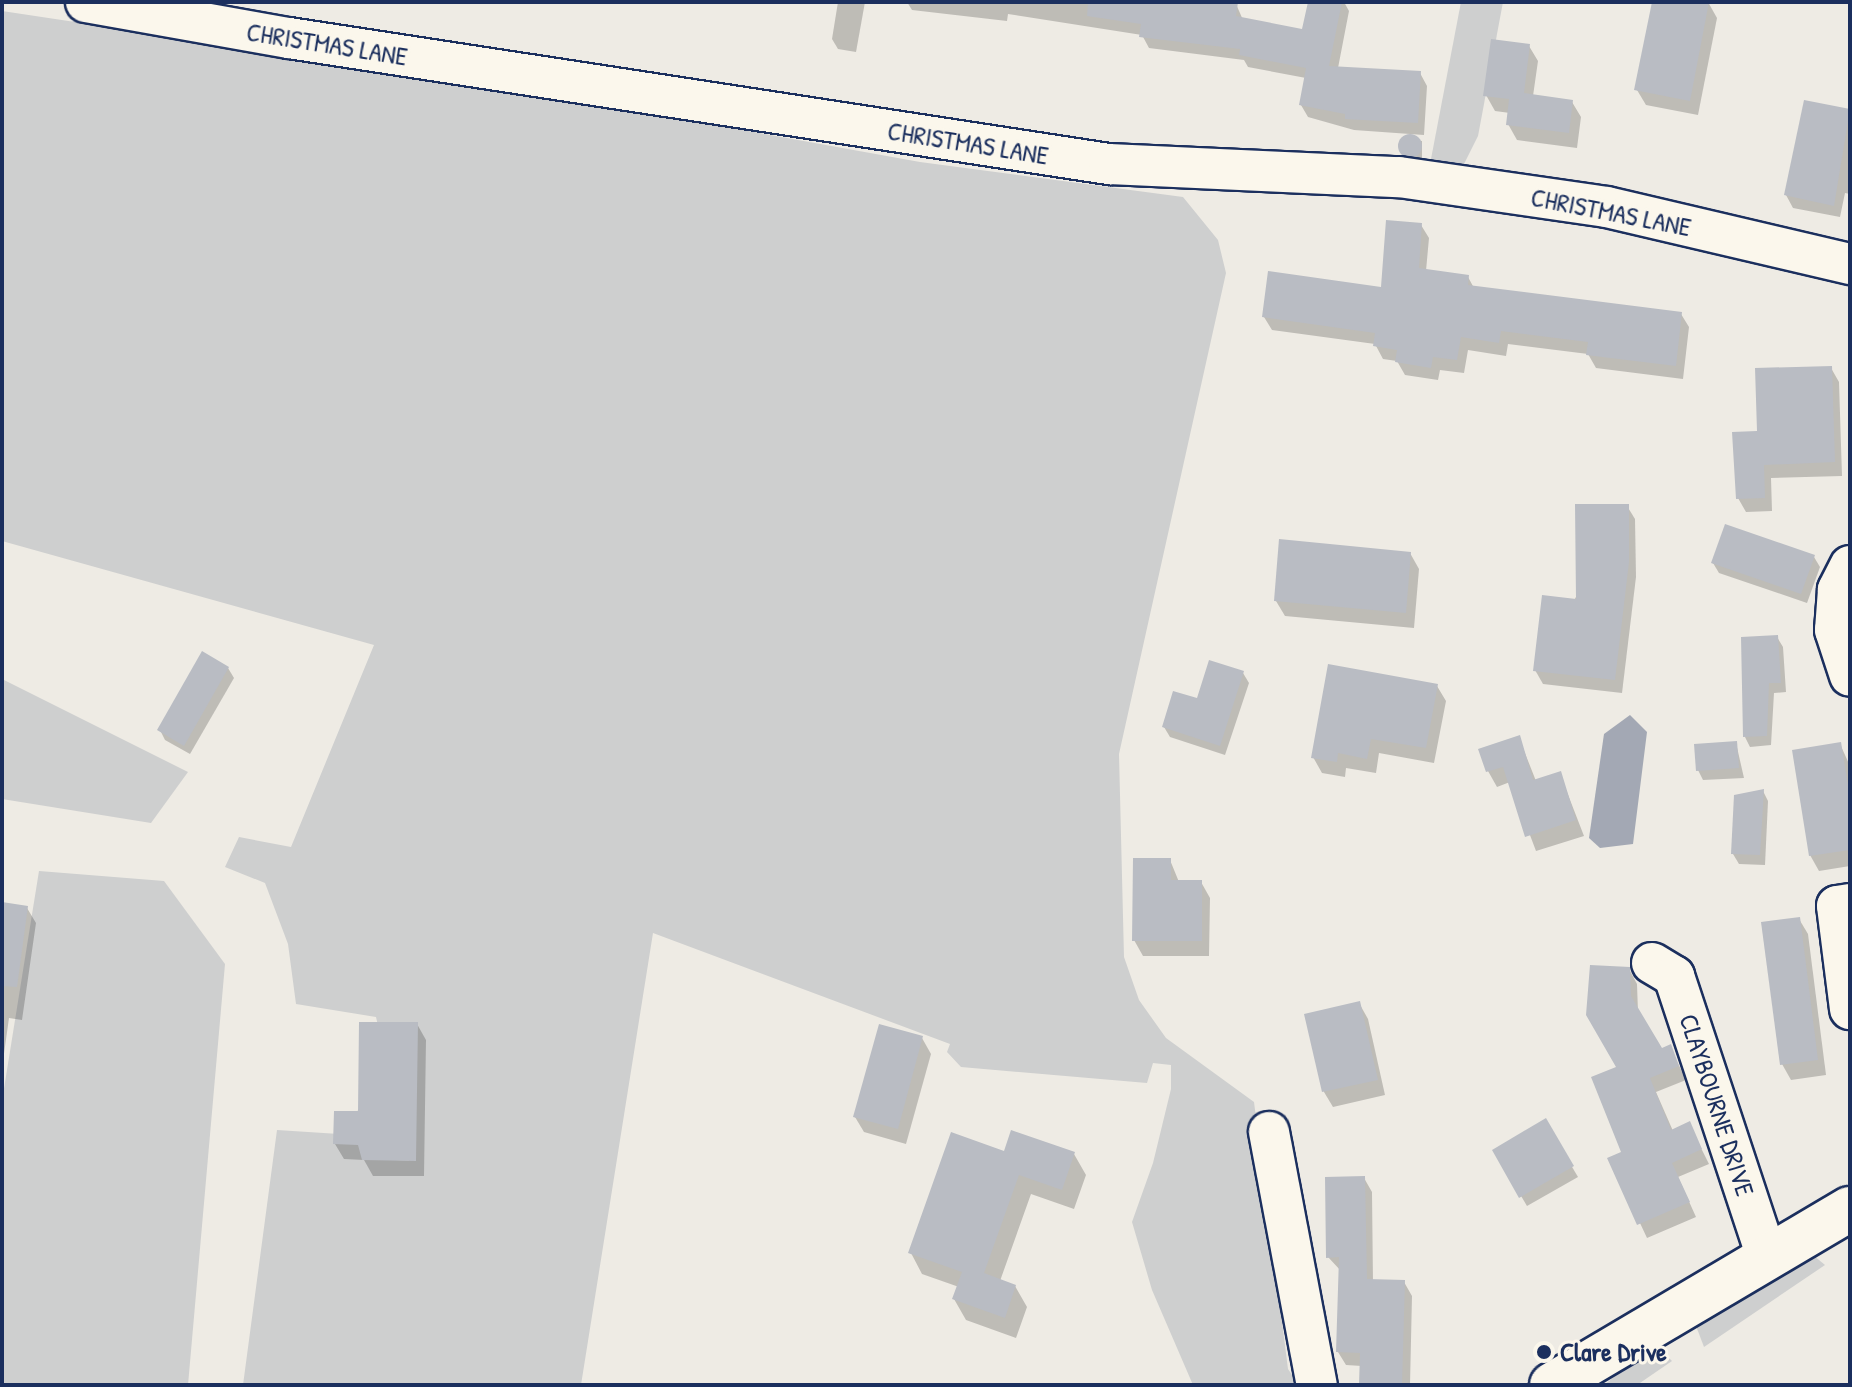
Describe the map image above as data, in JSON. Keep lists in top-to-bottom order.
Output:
{
  "streets": {
    "street": ["CHRISTMAS LANE", "CLAYBOURNE DRIVE"]
  },
  "places": ["Clare Drive"]
}
